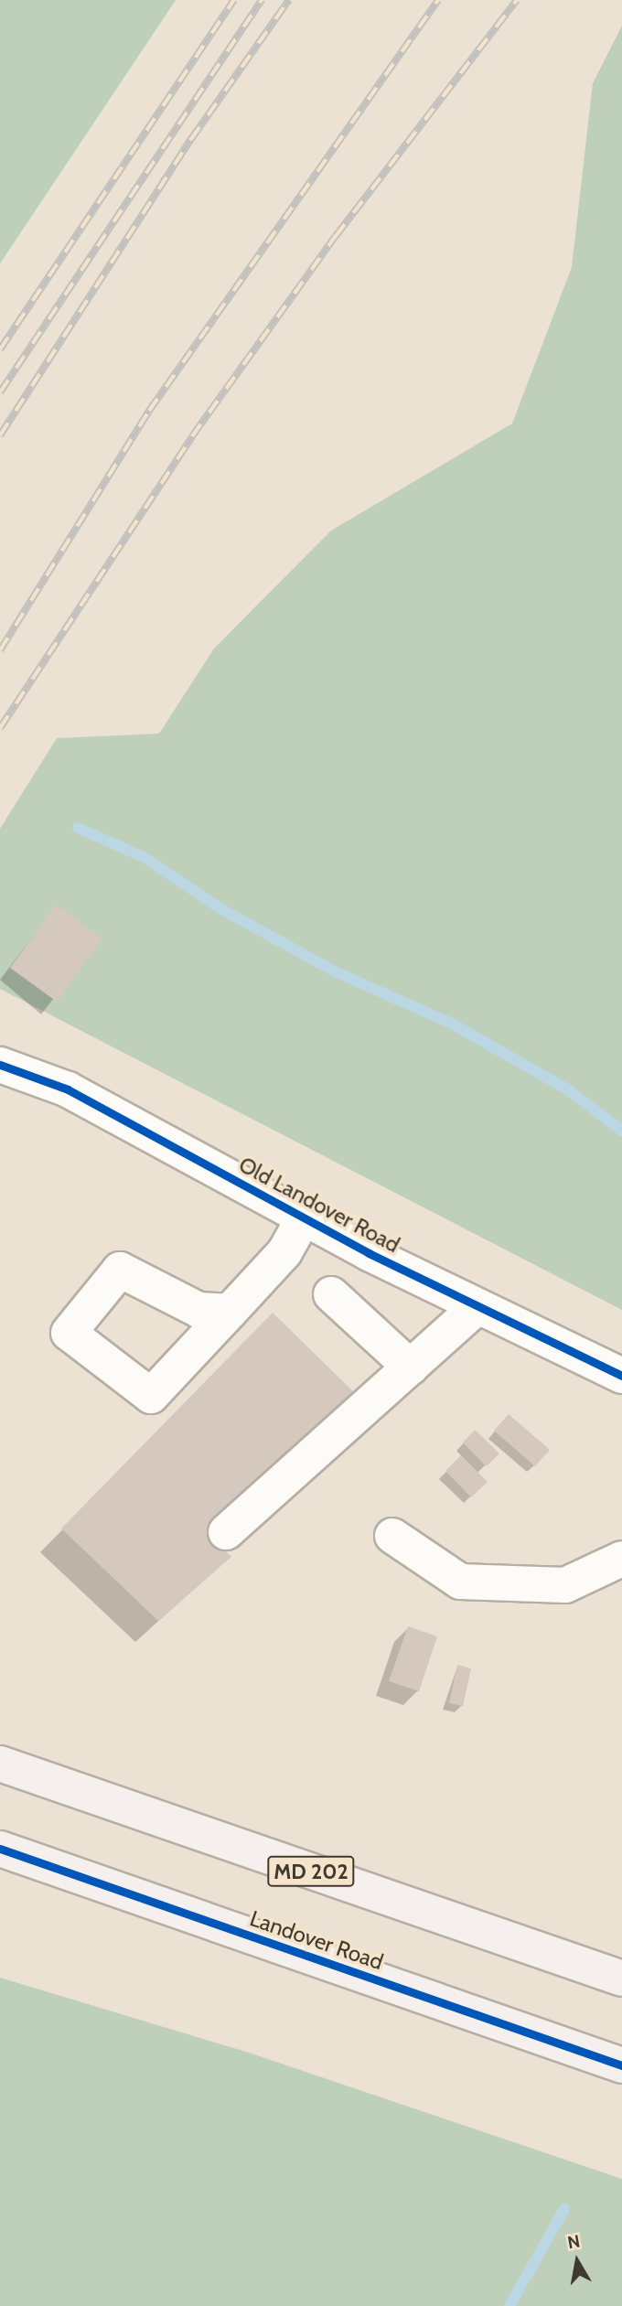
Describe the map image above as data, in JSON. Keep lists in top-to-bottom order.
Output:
{
  "streets": {
    "main road": ["MD 202", "Landover Road"],
    "street": ["Old Landover Road"]
  },
  "north": "top"
}
